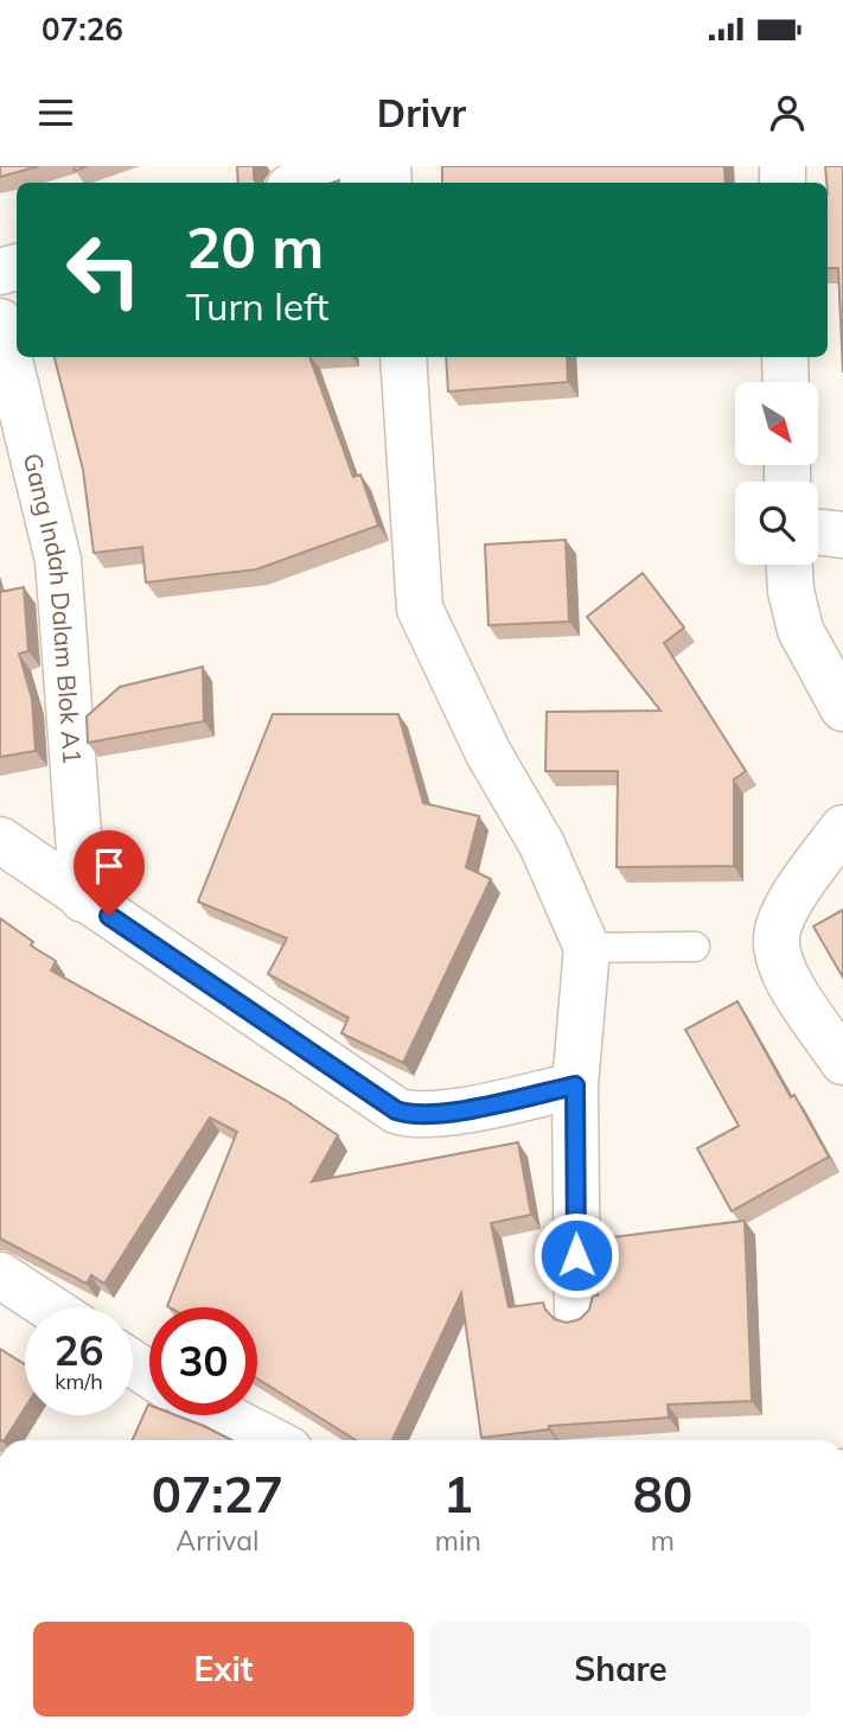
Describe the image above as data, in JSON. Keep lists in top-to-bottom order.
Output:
{
  "streets": {
    "street": ["Gang Indah Dalam Blok A1"]
  },
  "north": "bottom right",
  "page": {
    "status": "07:26",
    "header": "Drivr",
    "turn": ["20 m", "Turn left"],
    "speed": "26 km/h",
    "limit": "30",
    "eta": [
      "07:27",
      "Arrival",
      "1",
      "min",
      "80",
      "m"
    ],
    "buttons": ["Exit", "Share"]
  }
}
